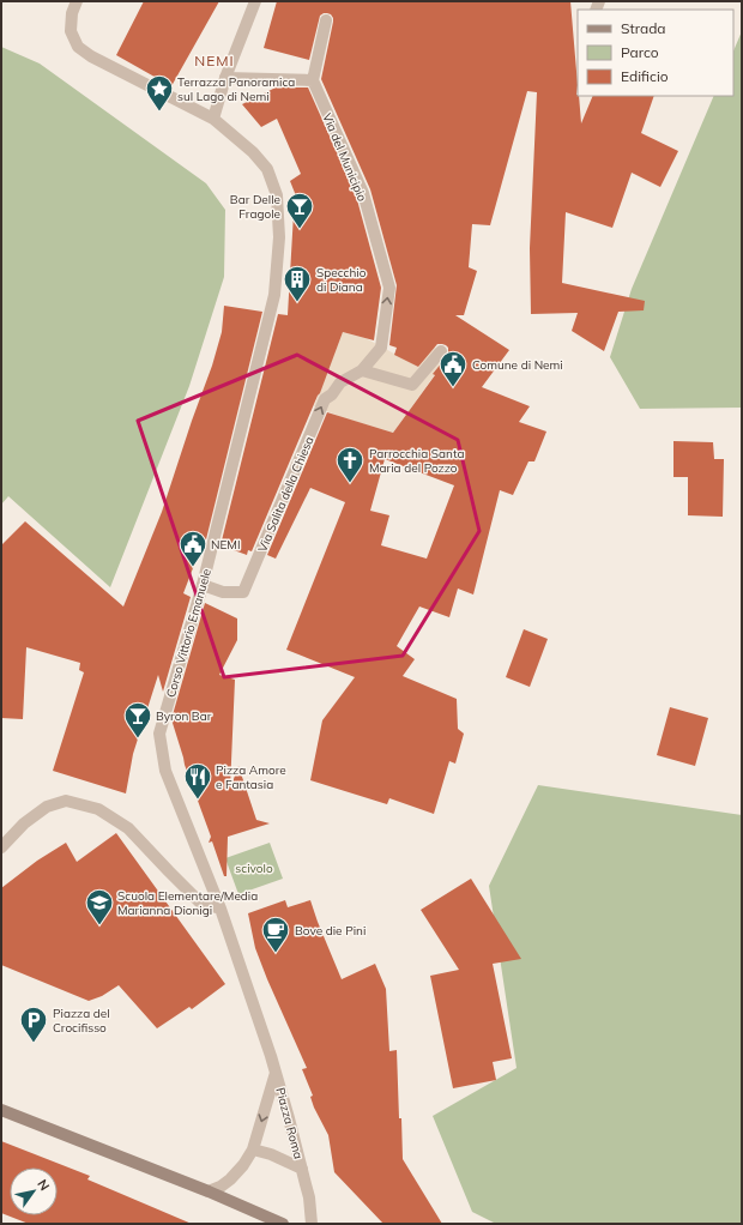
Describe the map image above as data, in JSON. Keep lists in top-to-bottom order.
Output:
{
  "streets": {
    "street": [
      "Via del Municipio",
      "Via Salita della Chiesa",
      "Corso Vittorio Emanuele",
      "Piazza Roma"
    ]
  },
  "crossings": [
    ["Via del Municipio", "Via Salita della Chiesa"],
    ["Via Salita della Chiesa", "Corso Vittorio Emanuele"],
    ["Corso Vittorio Emanuele", "Piazza Roma"]
  ],
  "one_way": ["Via del Municipio", "Via Salita della Chiesa"],
  "districts": ["NEMI"],
  "parks": ["scivolo"],
  "places": {
    "place": ["Terrazza Panoramica sul Lago di Nemi"],
    "bar": ["Bar Delle Fragole", "Byron Bar"],
    "building": ["Specchio di Diana"],
    "public building": ["Comune di Nemi", "NEMI"],
    "church": ["Parrocchia Santa Maria del Pozzo"],
    "restaurant": ["Pizza Amore e Fantasia"],
    "school or university": ["Scuola Elementare/Media Marianna Dionigi"],
    "cafe": ["Bove die Pini"],
    "parking": ["Piazza del Crocifisso"]
  },
  "legend": ["Strada", "Parco", "Edificio"],
  "north": "top right"
}
